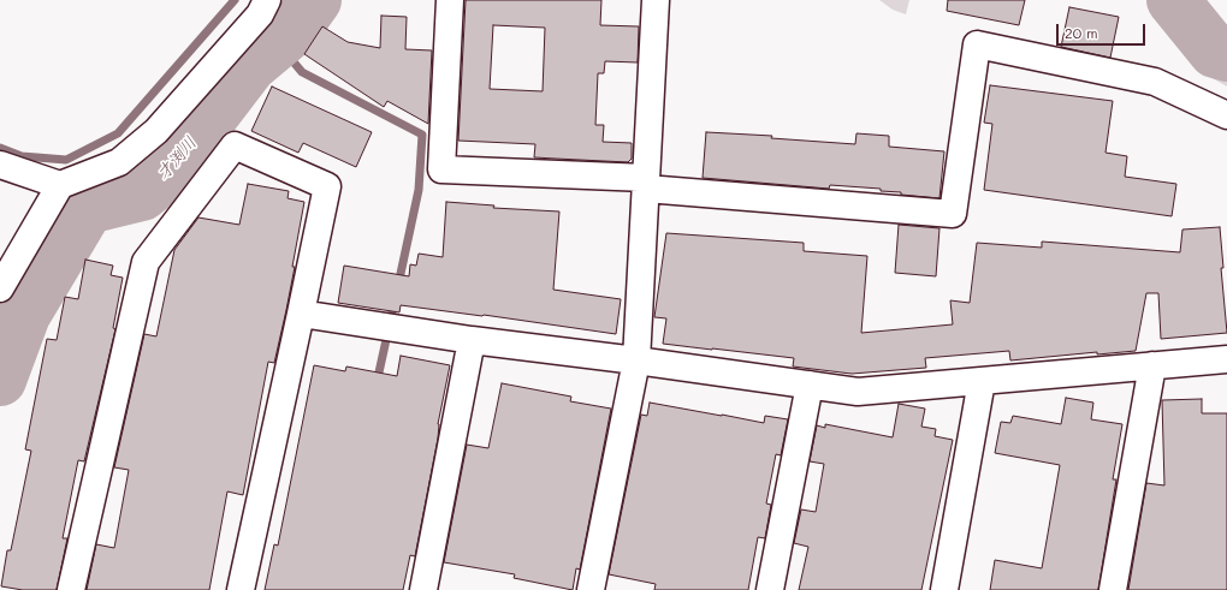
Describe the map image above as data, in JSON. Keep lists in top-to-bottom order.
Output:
{
  "water": ["才渕川"],
  "scale_bar": "20 m"
}
